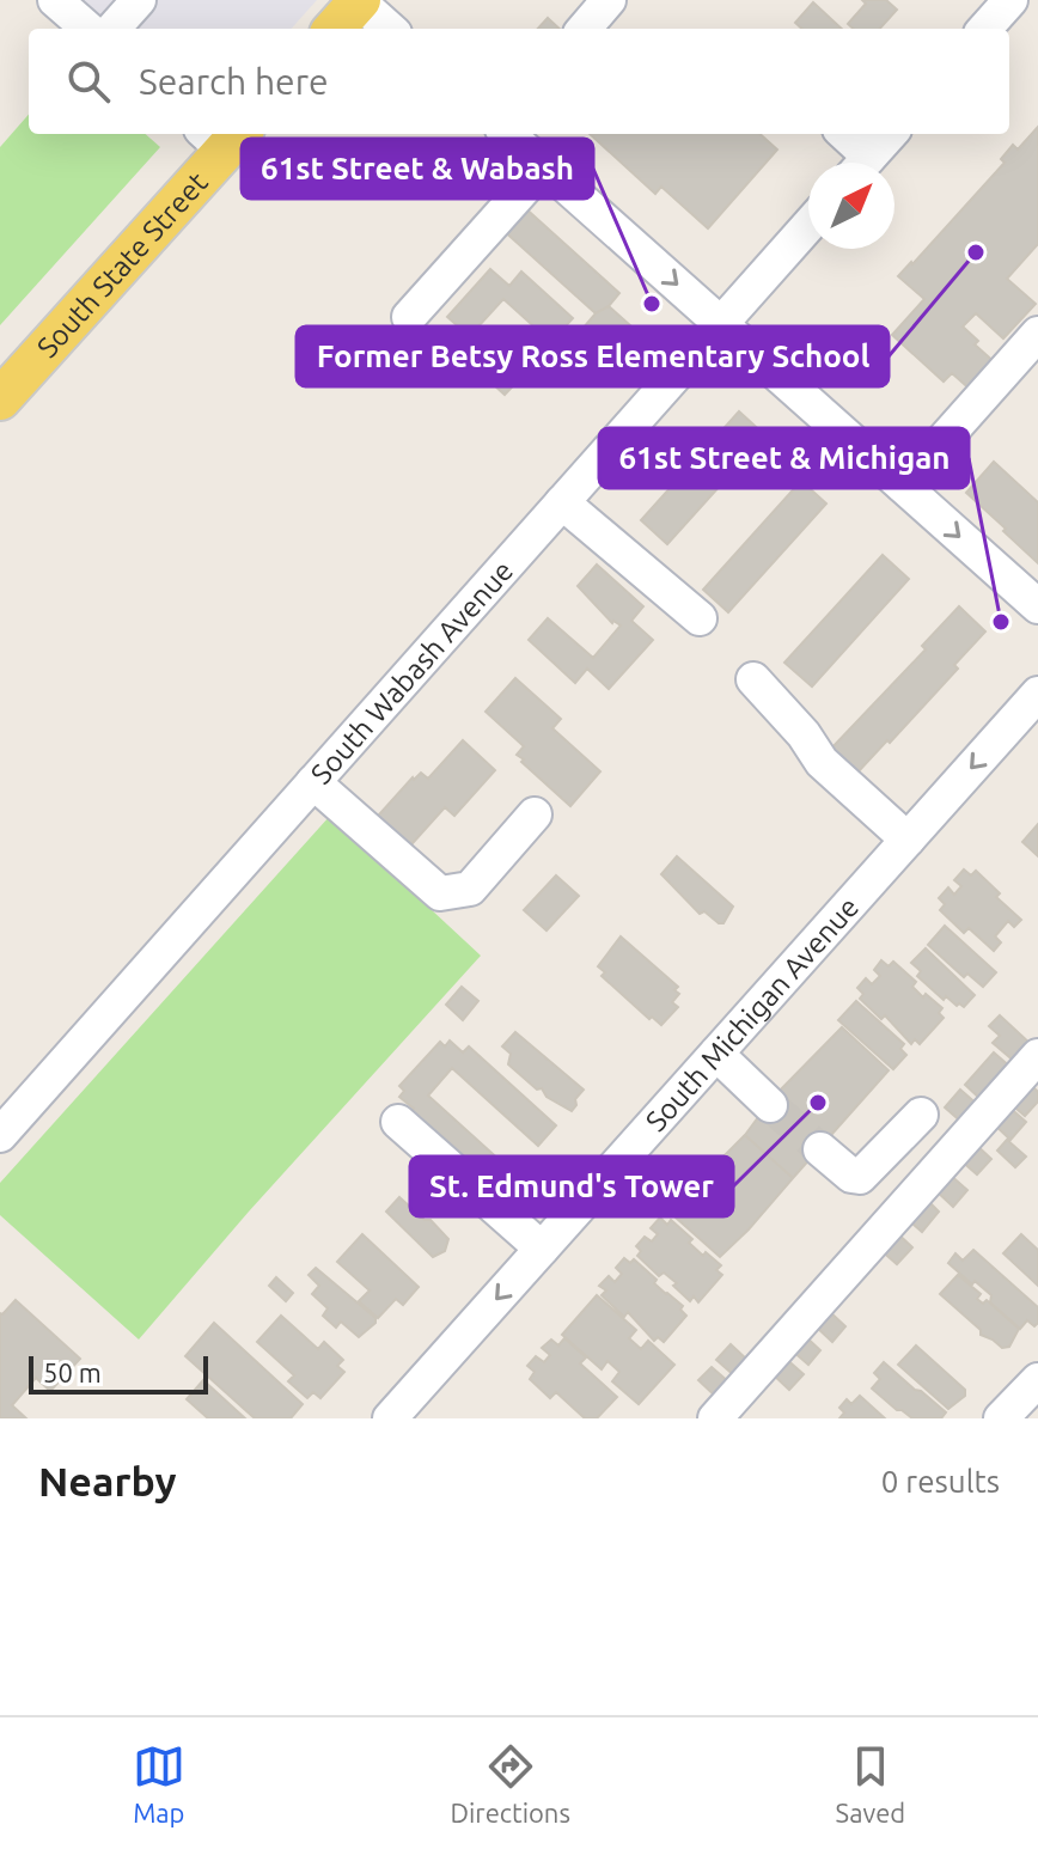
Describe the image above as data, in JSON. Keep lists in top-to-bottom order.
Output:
{
  "streets": {
    "main road": ["South State Street"],
    "street": ["South Wabash Avenue", "South Michigan Avenue"]
  },
  "one_way": ["South Michigan Avenue"],
  "places": [
    "Former Betsy Ross Elementary School",
    "61st Street & Wabash",
    "61st Street & Michigan",
    "St. Edmund's Tower"
  ],
  "scale_bar": "50 m",
  "north": "top right",
  "page": {
    "search": "Search here",
    "scale": "50 m",
    "heading": ["Nearby", "0 results"],
    "nav": ["Map", "Directions", "Saved"]
  }
}
